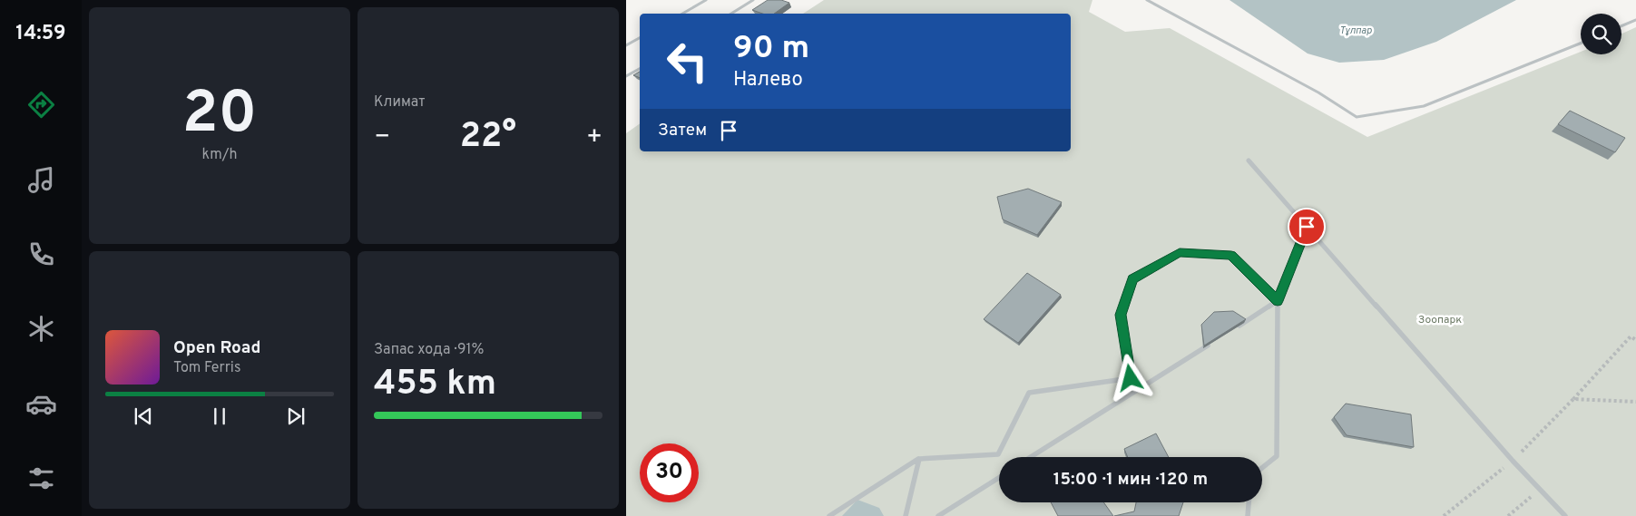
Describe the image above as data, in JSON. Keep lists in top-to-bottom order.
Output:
{
  "water": ["Тұлпар"],
  "parks": ["Зоопарк"],
  "page": {
    "tabs": "14:59",
    "tile": [
      ["20", "km/h"],
      "Климат",
      ["Запас хода · 91%", "455 km"]
    ],
    "turn": ["90 m", "Налево"],
    "then": "Затем",
    "heat": ["−", "22°", "+"],
    "song": ["Open Road", "Tom Ferris"],
    "limit": "30",
    "trip": "15:00 · 1 мин · 120 m"
  }
}
